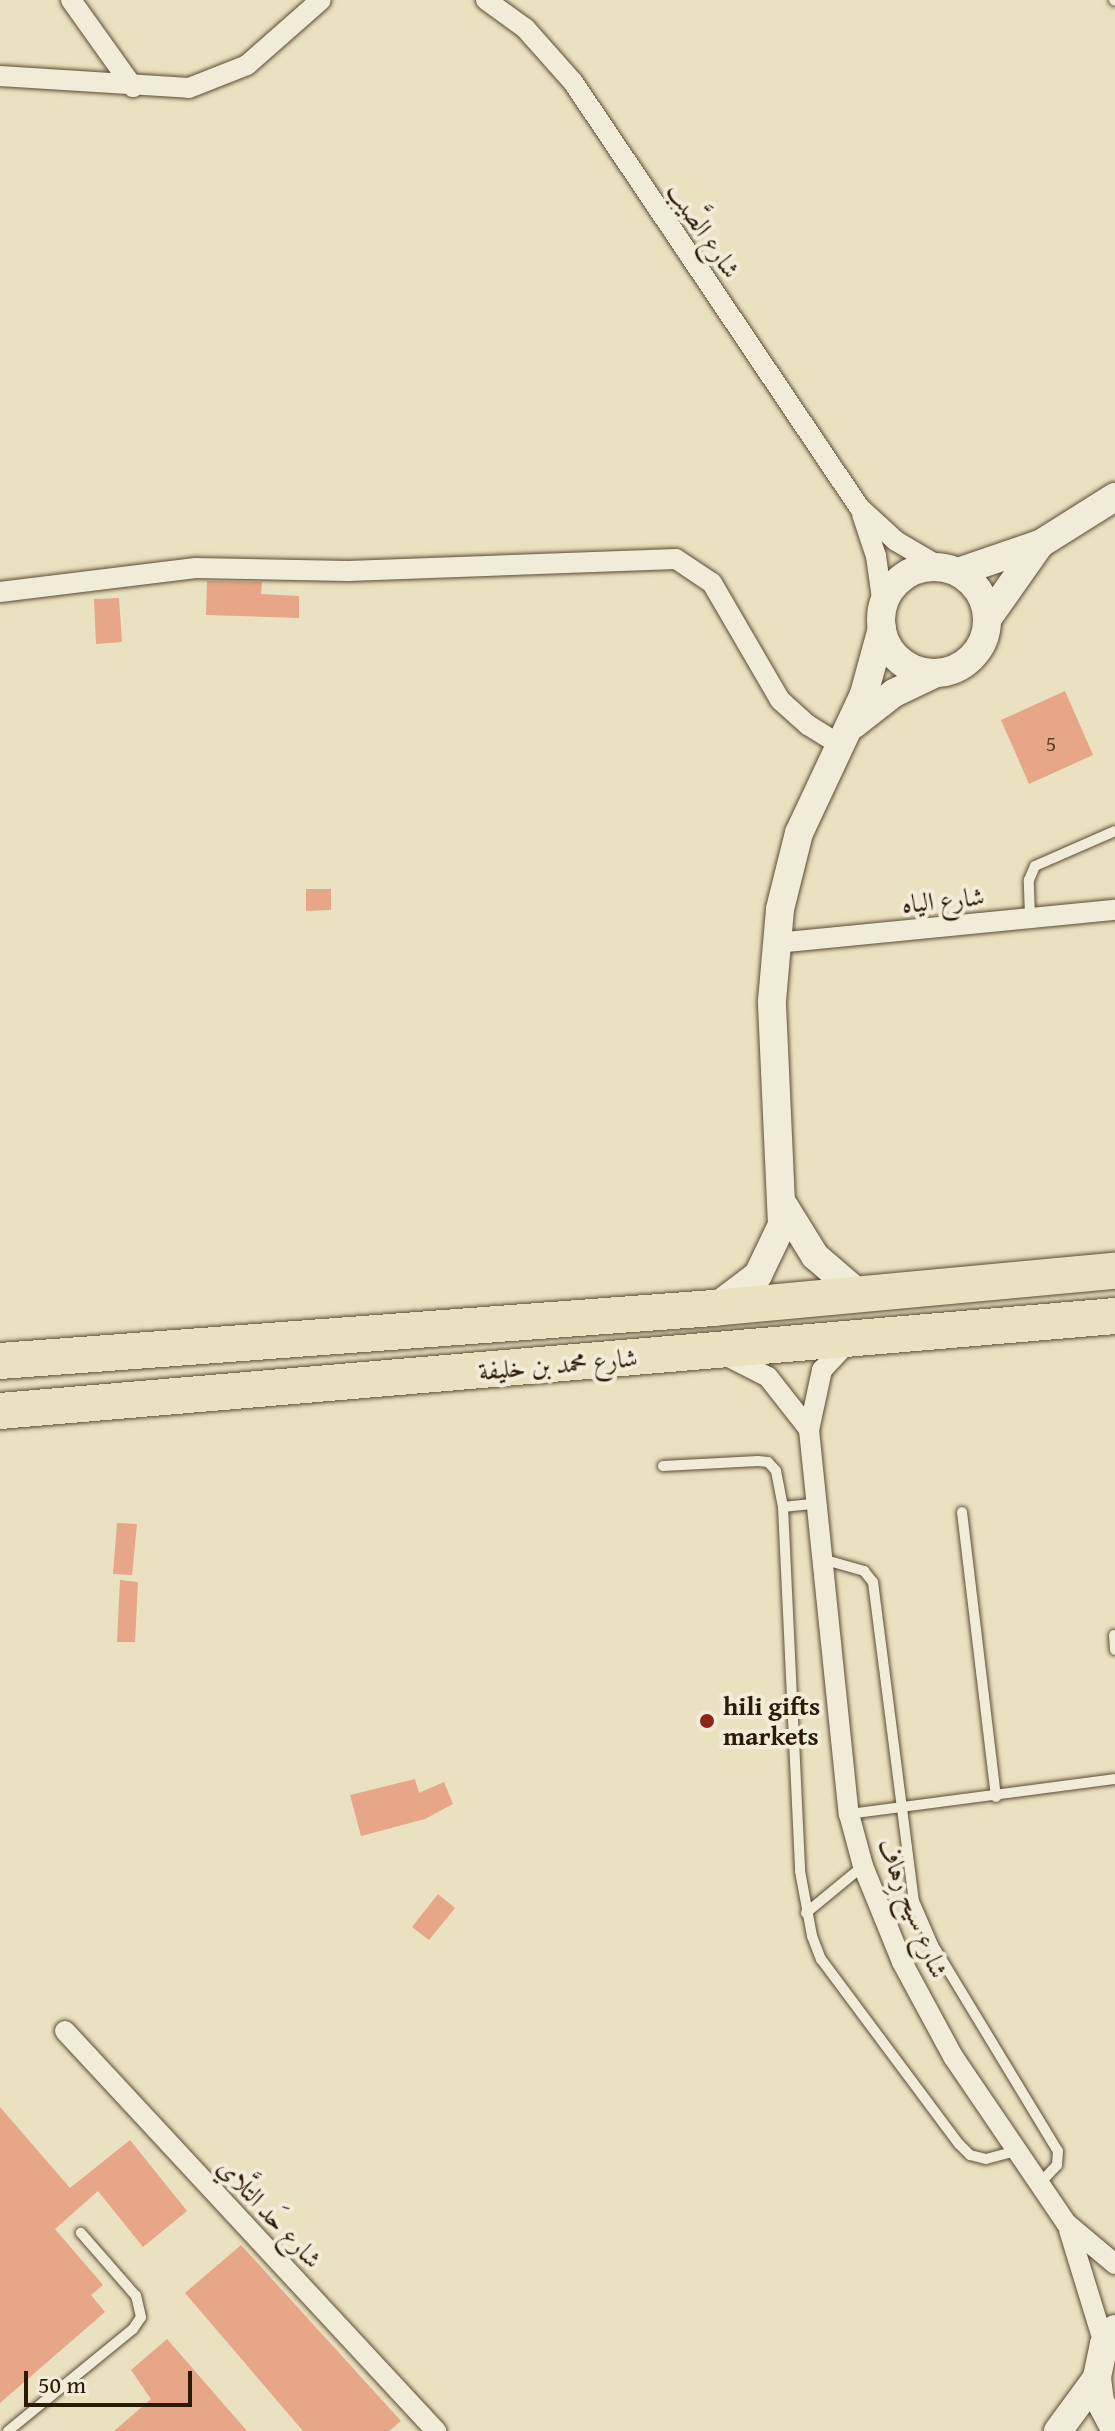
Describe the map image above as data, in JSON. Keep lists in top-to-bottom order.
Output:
{
  "streets": {
    "highway": ["شارع محمد بن خليفة"],
    "street": [
      "شارع الصَّيب",
      "شارع الياه",
      "شارع سيح رِهاف",
      "شارع حَد التلَّاي"
    ]
  },
  "crossings": [
    ["شارع محمد بن خليفة", "شارع سيح رِهاف"]
  ],
  "places": ["hili gifts markets"],
  "house_numbers": ["5"],
  "scale_bar": "50 m"
}
